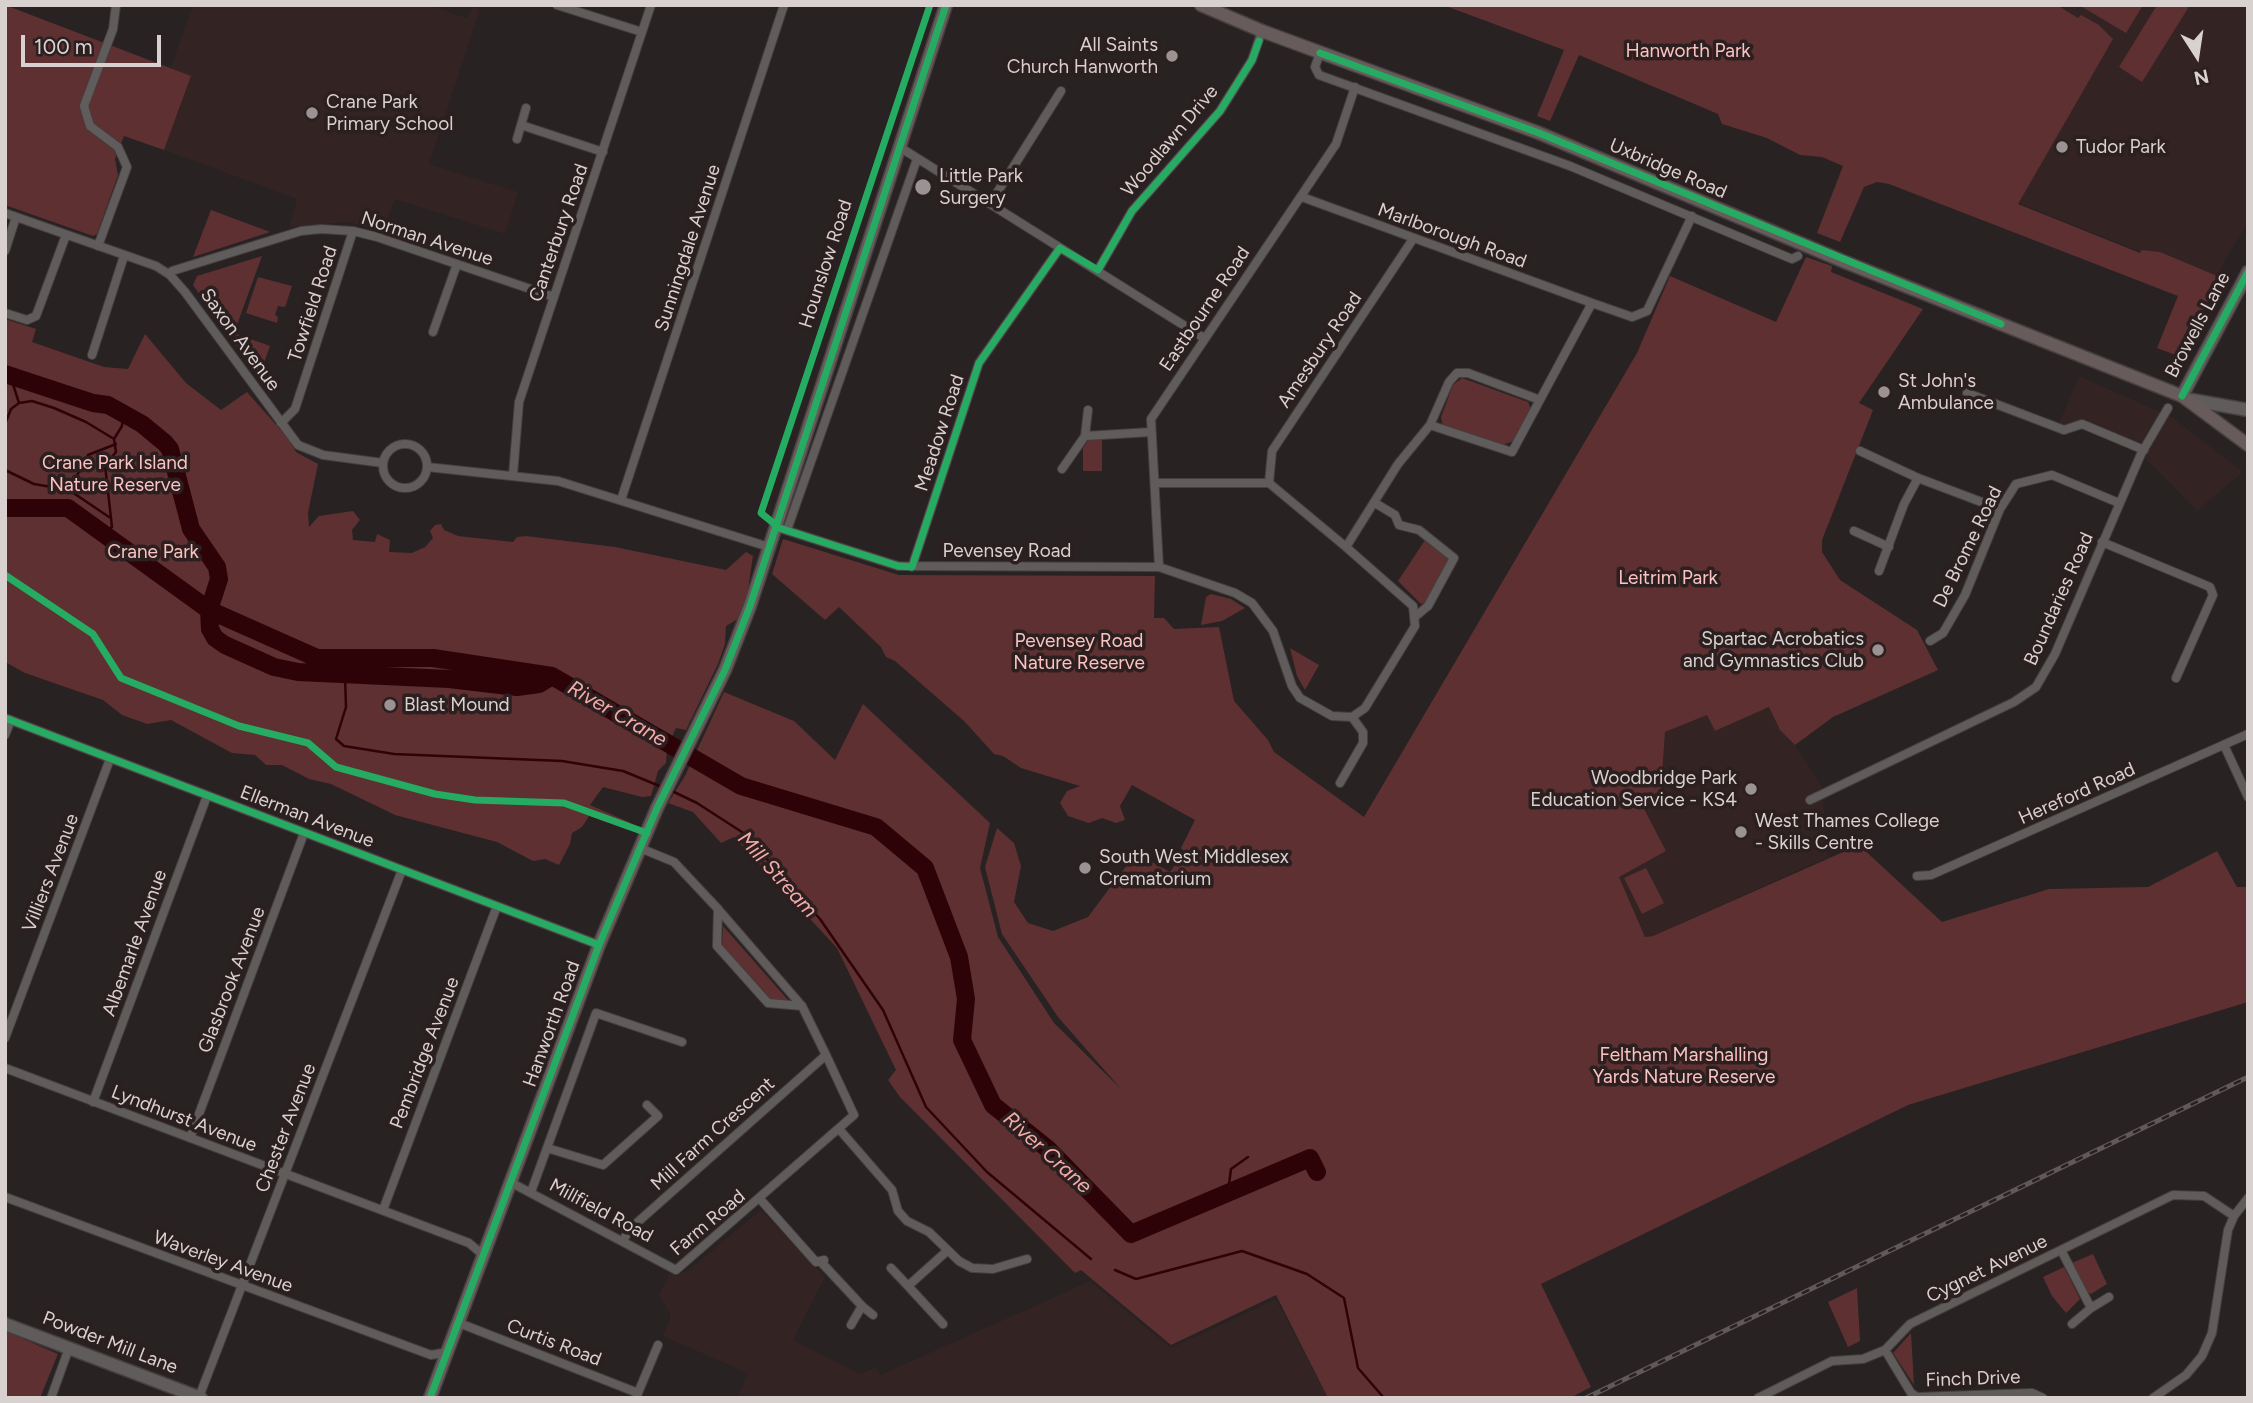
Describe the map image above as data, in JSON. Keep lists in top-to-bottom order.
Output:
{
  "streets": {
    "main road": ["Uxbridge Road", "Hounslow Road", "Hanworth Road"],
    "street": [
      "Woodlawn Drive",
      "Canterbury Road",
      "Marlborough Road",
      "Norman Avenue",
      "Sunningdale Avenue",
      "Towfield Road",
      "Eastbourne Road",
      "Browells Lane",
      "Saxon Avenue",
      "Amesbury Road",
      "Meadow Road",
      "De Brome Road",
      "Pevensey Road",
      "Boundaries Road",
      "Hereford Road",
      "Ellerman Avenue",
      "Villiers Avenue",
      "Albemarle Avenue",
      "Glasbrook Avenue",
      "Pembridge Avenue",
      "Lyndhurst Avenue",
      "Chester Avenue",
      "Mill Farm Crescent",
      "Millfield Road",
      "Farm Road",
      "Waverley Avenue",
      "Cygnet Avenue",
      "Powder Mill Lane",
      "Curtis Road",
      "Finch Drive"
    ]
  },
  "crossings": [
    ["Woodlawn Drive", "Uxbridge Road"],
    ["Uxbridge Road", "Marlborough Road"],
    ["Uxbridge Road", "Eastbourne Road"],
    ["Uxbridge Road", "Browells Lane"],
    ["Canterbury Road", "Norman Avenue"],
    ["Marlborough Road", "Eastbourne Road"],
    ["Marlborough Road", "Amesbury Road"],
    ["Norman Avenue", "Towfield Road"],
    ["Norman Avenue", "Saxon Avenue"],
    ["Hounslow Road", "Pevensey Road"],
    ["Hounslow Road", "Hanworth Road"],
    ["Towfield Road", "Saxon Avenue"],
    ["Eastbourne Road", "Pevensey Road"],
    ["Meadow Road", "Pevensey Road"],
    ["De Brome Road", "Boundaries Road"],
    ["Ellerman Avenue", "Villiers Avenue"],
    ["Ellerman Avenue", "Albemarle Avenue"],
    ["Ellerman Avenue", "Glasbrook Avenue"],
    ["Ellerman Avenue", "Hanworth Road"],
    ["Ellerman Avenue", "Pembridge Avenue"],
    ["Ellerman Avenue", "Chester Avenue"],
    ["Albemarle Avenue", "Lyndhurst Avenue"],
    ["Glasbrook Avenue", "Lyndhurst Avenue"],
    ["Hanworth Road", "Lyndhurst Avenue"],
    ["Hanworth Road", "Millfield Road"],
    ["Hanworth Road", "Curtis Road"],
    ["Pembridge Avenue", "Lyndhurst Avenue"],
    ["Lyndhurst Avenue", "Chester Avenue"],
    ["Chester Avenue", "Waverley Avenue"],
    ["Chester Avenue", "Powder Mill Lane"],
    ["Mill Farm Crescent", "Millfield Road"],
    ["Mill Farm Crescent", "Farm Road"],
    ["Millfield Road", "Farm Road"],
    ["Cygnet Avenue", "Finch Drive"]
  ],
  "water": ["River Crane", "Mill Stream"],
  "parks": [
    "Hanworth Park",
    "Crane Park Island Nature Reserve",
    "Crane Park",
    "Leitrim Park",
    "Pevensey Road Nature Reserve",
    "Feltham Marshalling Yards Nature Reserve"
  ],
  "places": [
    "All Saints Church Hanworth",
    "Crane Park Primary School",
    "Tudor Park",
    "Little Park Surgery",
    "St John's Ambulance",
    "Spartac Acrobatics and Gymnastics Club",
    "Blast Mound",
    "Woodbridge Park Education Service - KS4",
    "West Thames College - Skills Centre",
    "South West Middlesex Crematorium"
  ],
  "scale_bar": "100 m",
  "north": "bottom"
}
